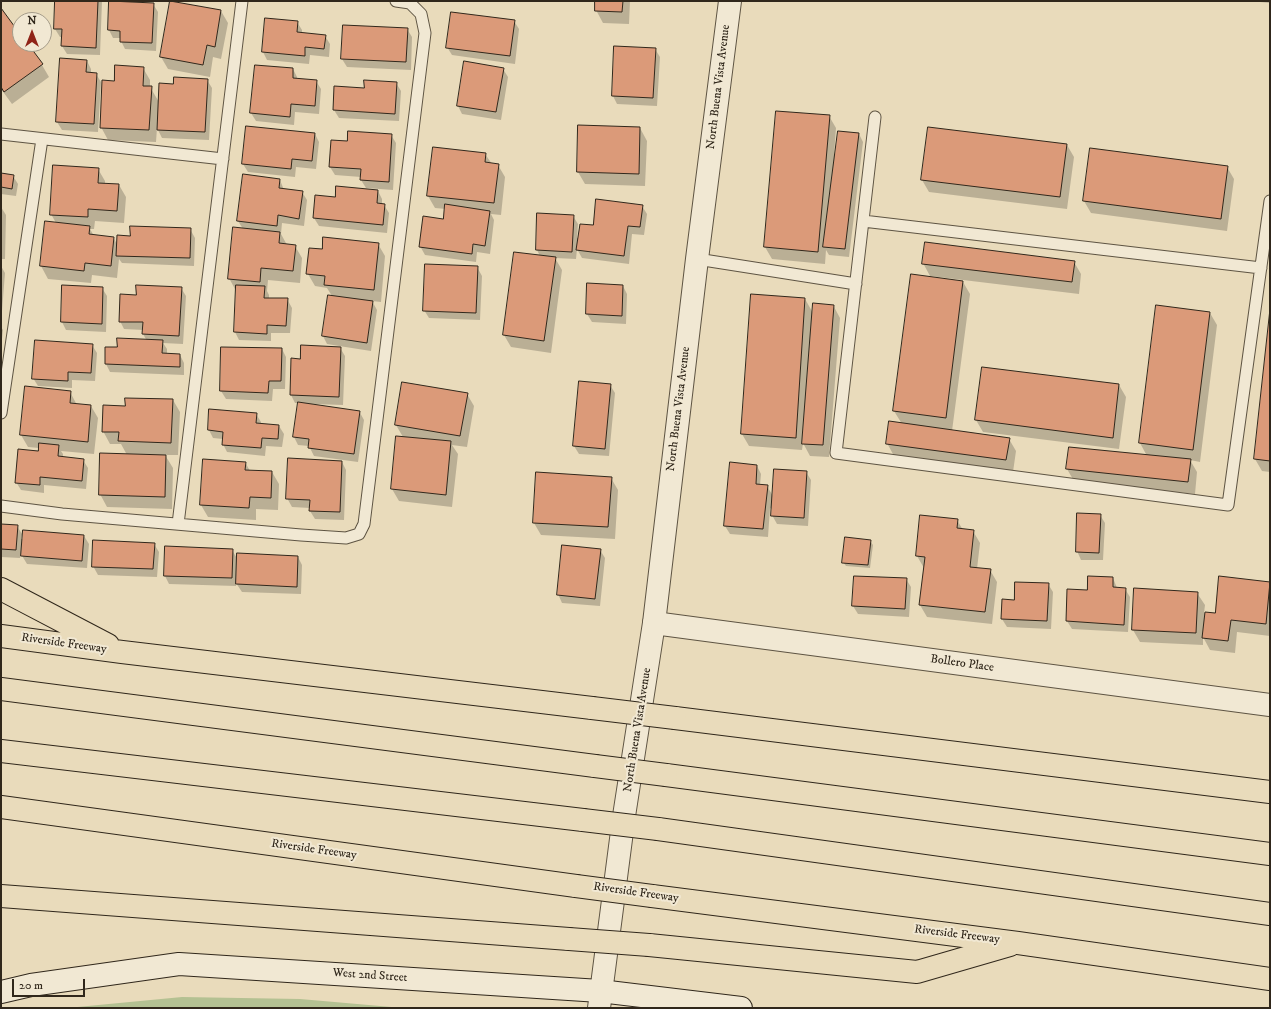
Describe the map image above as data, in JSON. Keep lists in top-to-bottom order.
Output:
{
  "streets": {
    "highway": ["Riverside Freeway"],
    "street": ["North Buena Vista Avenue", "Bollero Place", "West 2nd Street"]
  },
  "crossings": [
    ["North Buena Vista Avenue", "Bollero Place"],
    ["North Buena Vista Avenue", "West 2nd Street"]
  ],
  "scale_bar": "20 m",
  "north": "top"
}
